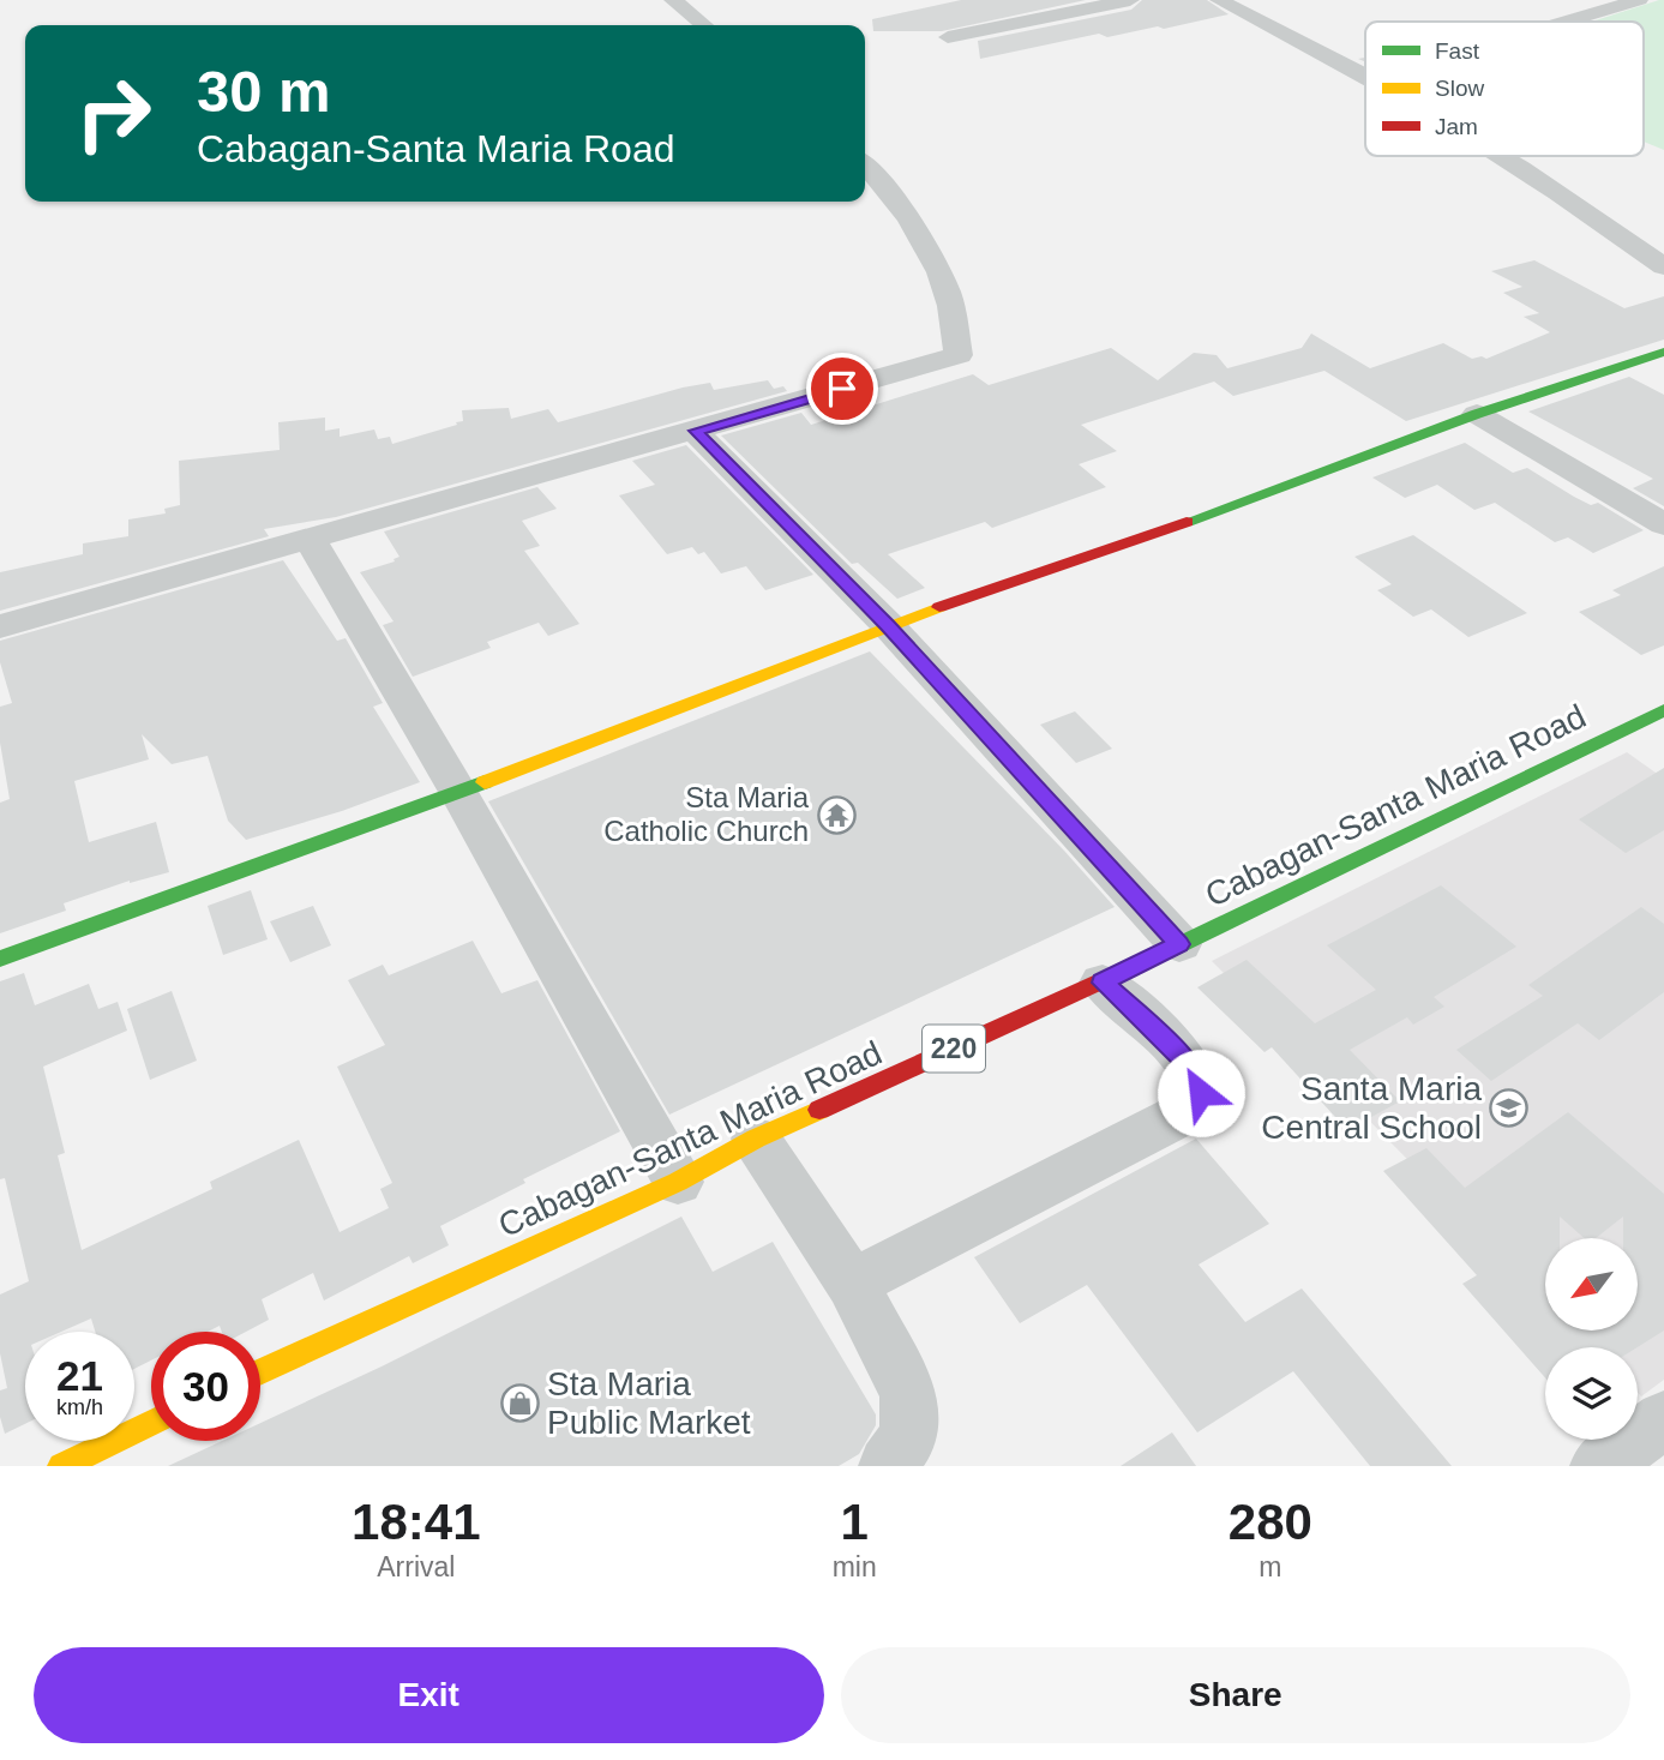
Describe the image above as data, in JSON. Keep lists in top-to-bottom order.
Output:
{
  "streets": {
    "street": ["Cabagan-Santa Maria Road", "220"]
  },
  "places": {
    "temple": ["Sta Maria Catholic Church"],
    "school or university": ["Santa Maria Central School"],
    "shop": ["Sta Maria Public Market"]
  },
  "legend": ["Fast", "Slow", "Jam"],
  "north": "bottom left",
  "page": {
    "turn": ["30 m", "Cabagan-Santa Maria Road"],
    "speed": "21 km/h",
    "limit": "30",
    "eta": [
      "18:41",
      "Arrival",
      "1",
      "min",
      "280",
      "m"
    ],
    "buttons": ["Exit", "Share"]
  }
}
